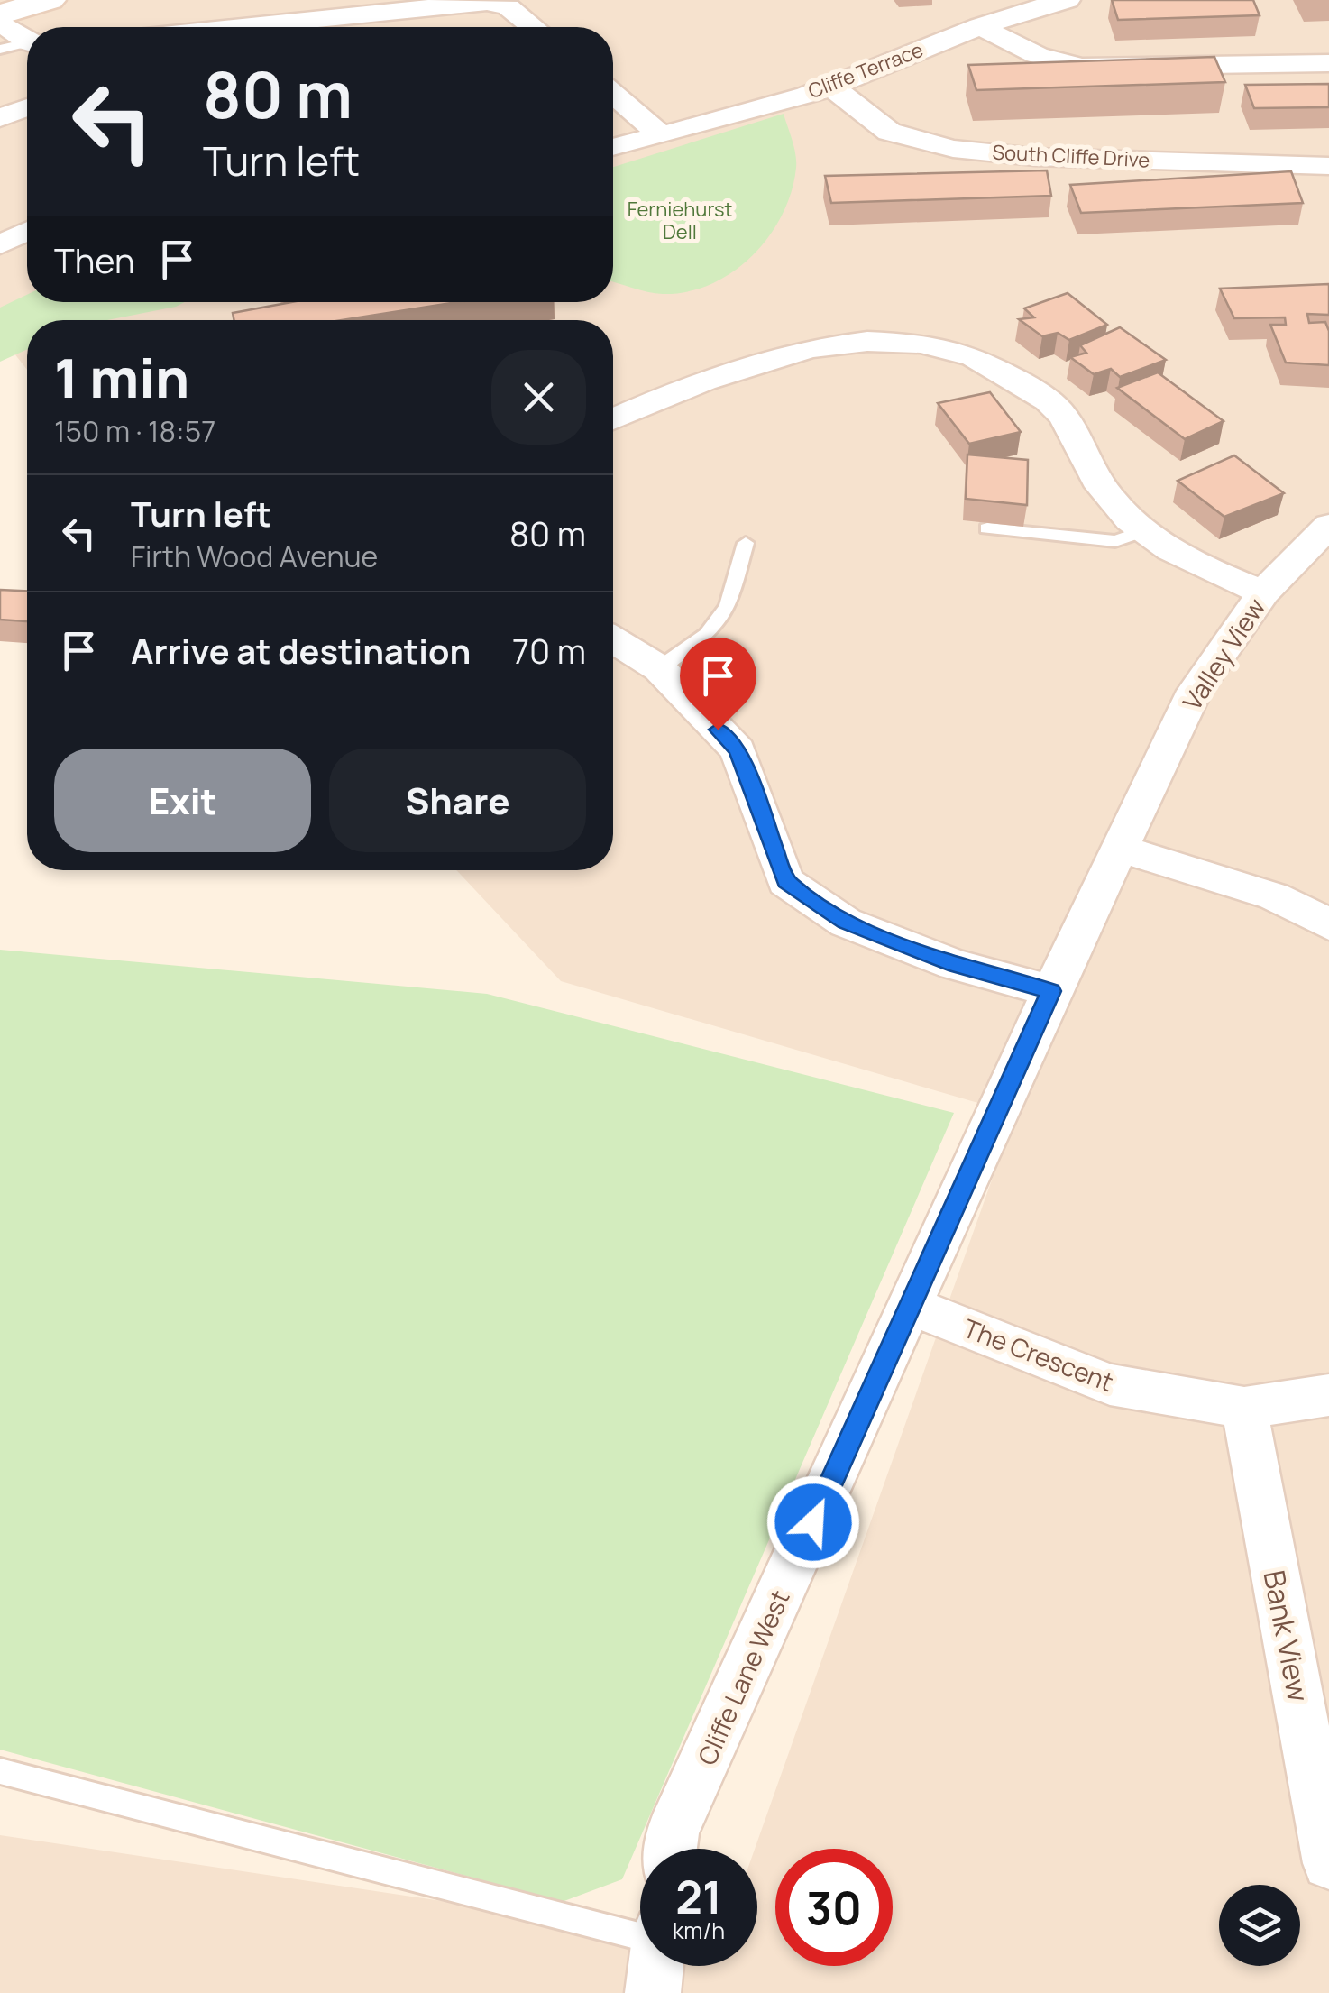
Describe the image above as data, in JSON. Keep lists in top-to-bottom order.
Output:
{
  "streets": {
    "street": [
      "Cliffe Terrace",
      "South Cliffe Drive",
      "Valley View",
      "The Crescent",
      "Bank View",
      "Cliffe Lane West"
    ]
  },
  "crossings": [
    ["Cliffe Terrace", "South Cliffe Drive"],
    ["Valley View", "Cliffe Lane West"],
    ["The Crescent", "Bank View"],
    ["The Crescent", "Cliffe Lane West"]
  ],
  "parks": ["Ferniehurst Dell"],
  "page": {
    "turn": ["80 m", "Turn left"],
    "then": "Then",
    "heading": ["1 min", "150 m · 18:57"],
    "list": [
      {
        "name": "Turn left",
        "note": "Firth Wood Avenue",
        "value": "80 m"
      },
      {
        "name": "Arrive at destination",
        "value": "70 m"
      }
    ],
    "buttons": ["Exit", "Share"],
    "speed": "21 km/h",
    "limit": "30"
  }
}
